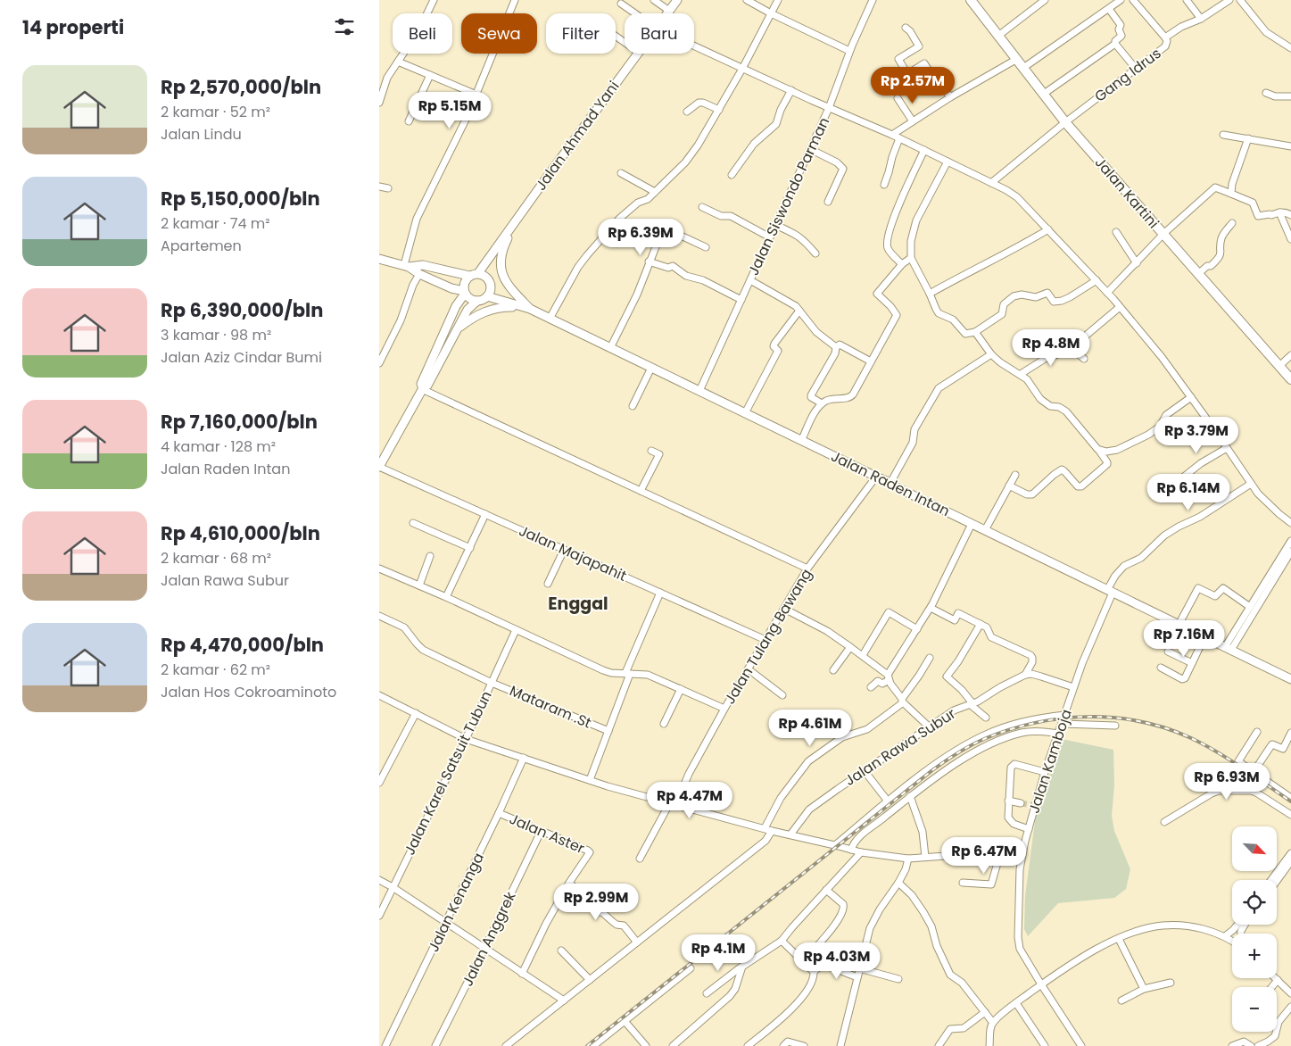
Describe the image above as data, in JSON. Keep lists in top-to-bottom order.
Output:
{
  "streets": {
    "highway": ["Jalan Kartini"],
    "main road": ["Jalan Ahmad Yani", "Jalan Raden Intan"],
    "street": [
      "Gang Idrus",
      "Jalan Siswondo Parman",
      "Jalan Majapahit",
      "Jalan Tulang Bawang",
      "Mataram .St",
      "Jalan Rawa Subur",
      "Jalan Kamboja",
      "Jalan Karel Satsuit Tubun",
      "Jalan Aster",
      "Jalan Kenanga",
      "Jalan Anggrek"
    ]
  },
  "crossings": [
    ["Gang Idrus", "Jalan Kartini"],
    ["Jalan Ahmad Yani", "Jalan Raden Intan"],
    ["Jalan Siswondo Parman", "Jalan Raden Intan"],
    ["Jalan Raden Intan", "Jalan Tulang Bawang"],
    ["Jalan Raden Intan", "Jalan Kamboja"],
    ["Jalan Majapahit", "Jalan Tulang Bawang"],
    ["Mataram .St", "Jalan Karel Satsuit Tubun"],
    ["Jalan Aster", "Jalan Kenanga"],
    ["Jalan Aster", "Jalan Anggrek"]
  ],
  "districts": ["Enggal"],
  "north": "bottom right",
  "page": {
    "heading": "14 properti",
    "chip": [
      "Beli",
      "Sewa",
      "Filter",
      "Baru"
    ],
    "list": [
      {
        "name": "Rp 2,570,000/bln",
        "note": "2 kamar · 52 m² · Jalan Lindu"
      },
      {
        "name": "Rp 5,150,000/bln",
        "note": "2 kamar · 74 m² · Apartemen"
      },
      {
        "name": "Rp 6,390,000/bln",
        "note": "3 kamar · 98 m² · Jalan Aziz Cindar Bumi"
      },
      {
        "name": "Rp 7,160,000/bln",
        "note": "4 kamar · 128 m² · Jalan Raden Intan"
      },
      {
        "name": "Rp 4,610,000/bln",
        "note": "2 kamar · 68 m² · Jalan Rawa Subur"
      },
      {
        "name": "Rp 4,470,000/bln",
        "note": "2 kamar · 62 m² · Jalan Hos Cokroaminoto"
      }
    ],
    "price": [
      "Rp 2.57M",
      "Rp 5.15M",
      "Rp 6.39M",
      "Rp 4.8M",
      "Rp 3.79M",
      "Rp 6.14M",
      "Rp 7.16M",
      "Rp 4.61M",
      "Rp 6.93M",
      "Rp 4.47M",
      "Rp 6.47M",
      "Rp 2.99M",
      "Rp 4.1M",
      "Rp 4.03M"
    ],
    "map_buttons": ["+", "−"]
  }
}
